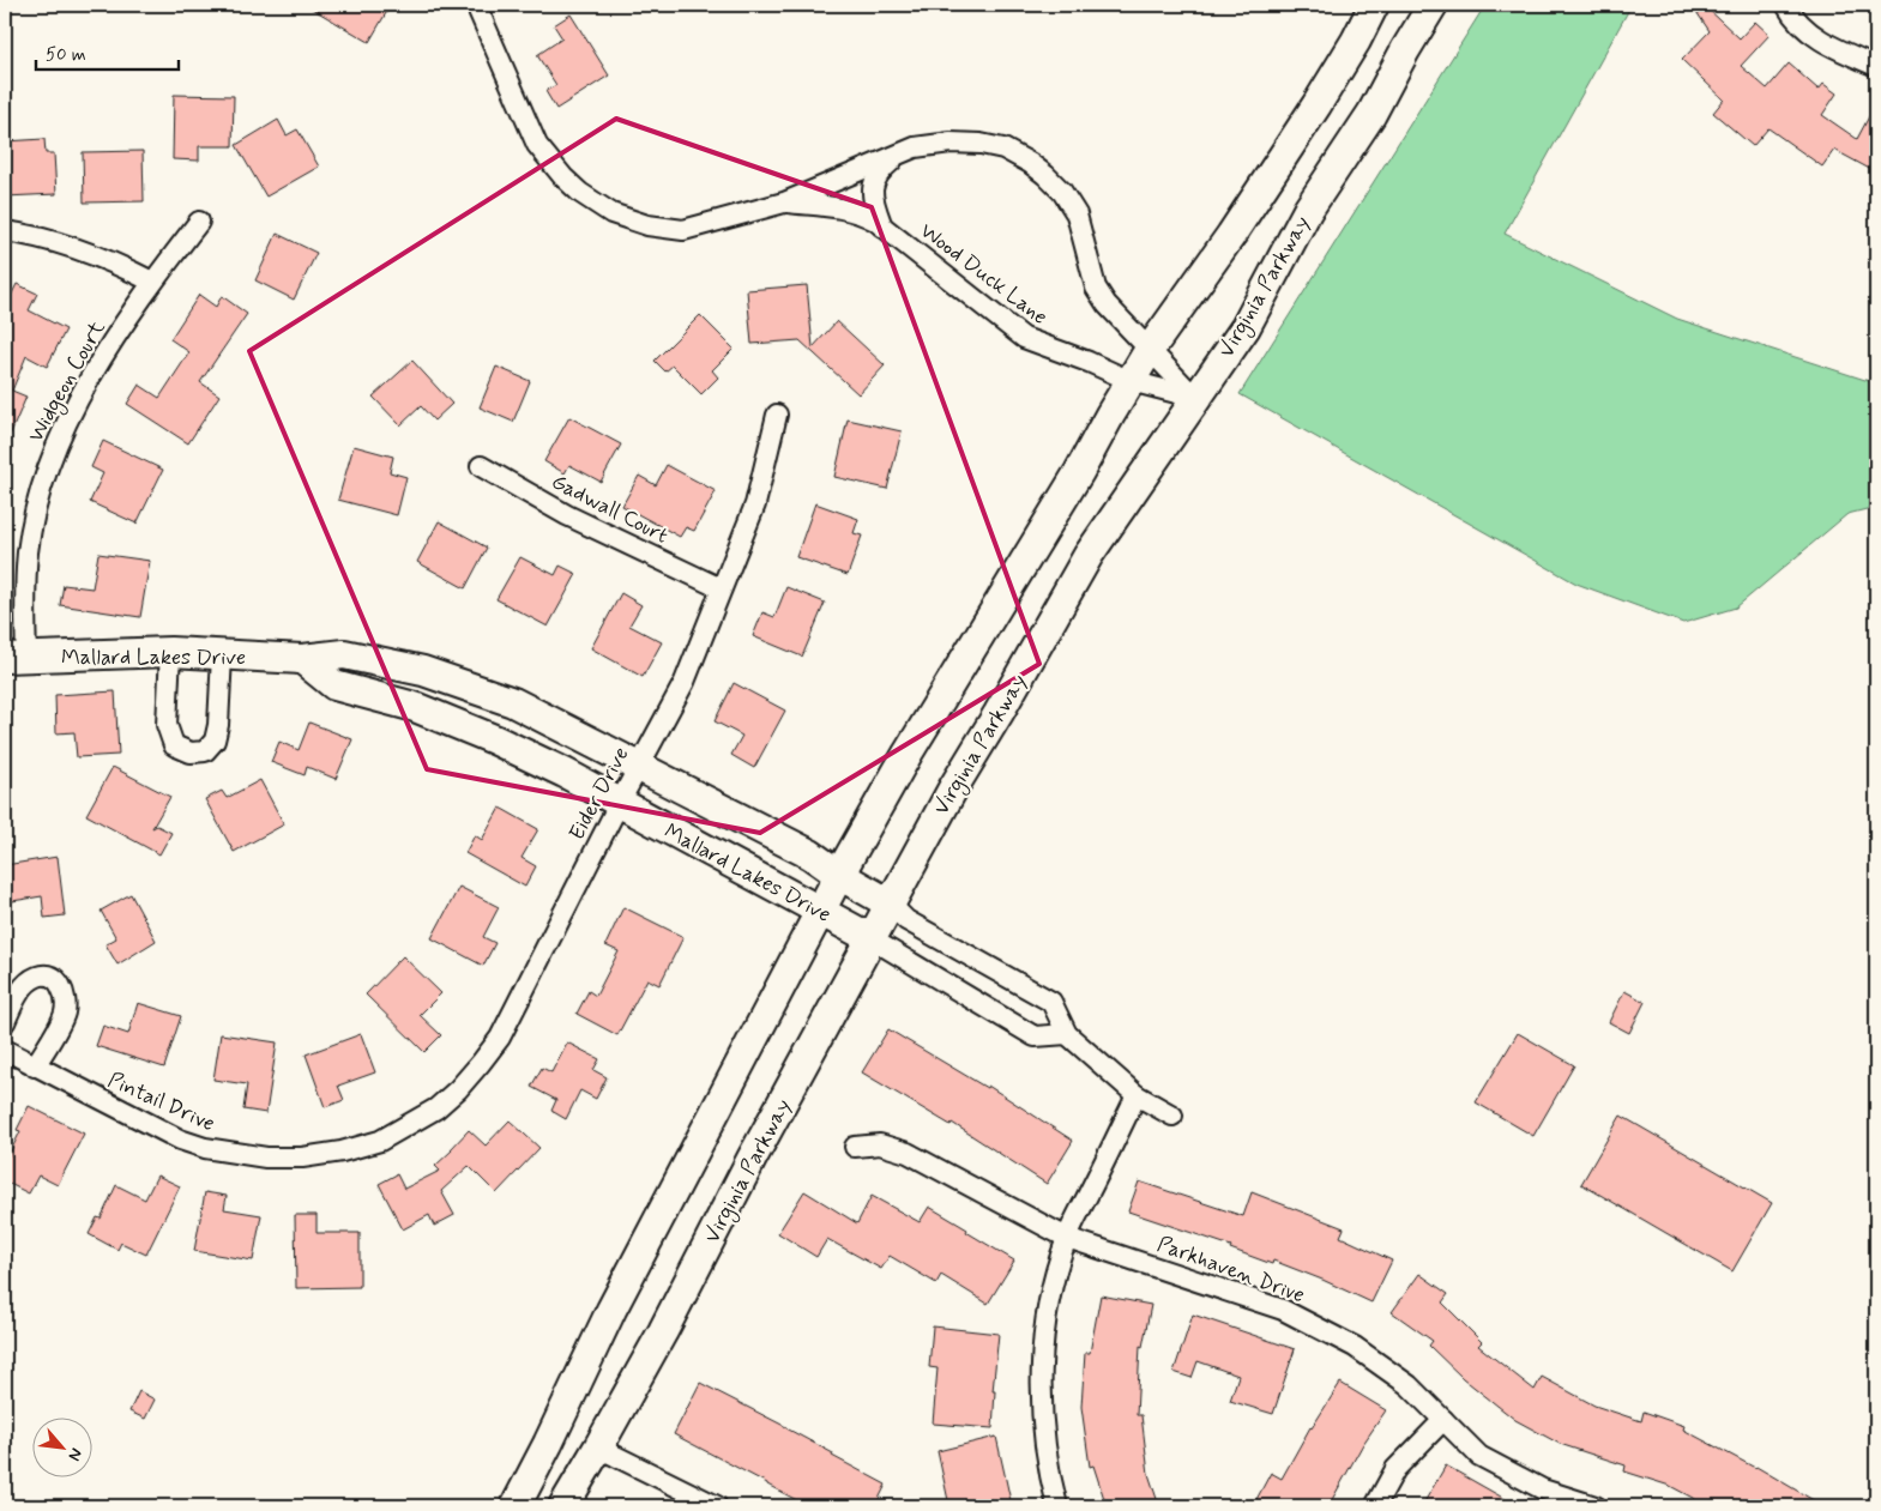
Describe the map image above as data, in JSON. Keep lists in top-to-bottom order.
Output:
{
  "streets": {
    "main road": ["Virginia Parkway", "Mallard Lakes Drive"],
    "street": [
      "Wood Duck Lane",
      "Widgeon Court",
      "Gadwall Court",
      "Eider Drive",
      "Pintail Drive",
      "Parkhaven Drive"
    ]
  },
  "crossings": [
    ["Wood Duck Lane", "Virginia Parkway"],
    ["Virginia Parkway", "Mallard Lakes Drive"],
    ["Widgeon Court", "Mallard Lakes Drive"],
    ["Gadwall Court", "Eider Drive"],
    ["Mallard Lakes Drive", "Eider Drive"],
    ["Eider Drive", "Pintail Drive"]
  ],
  "scale_bar": "50 m",
  "north": "bottom right"
}
